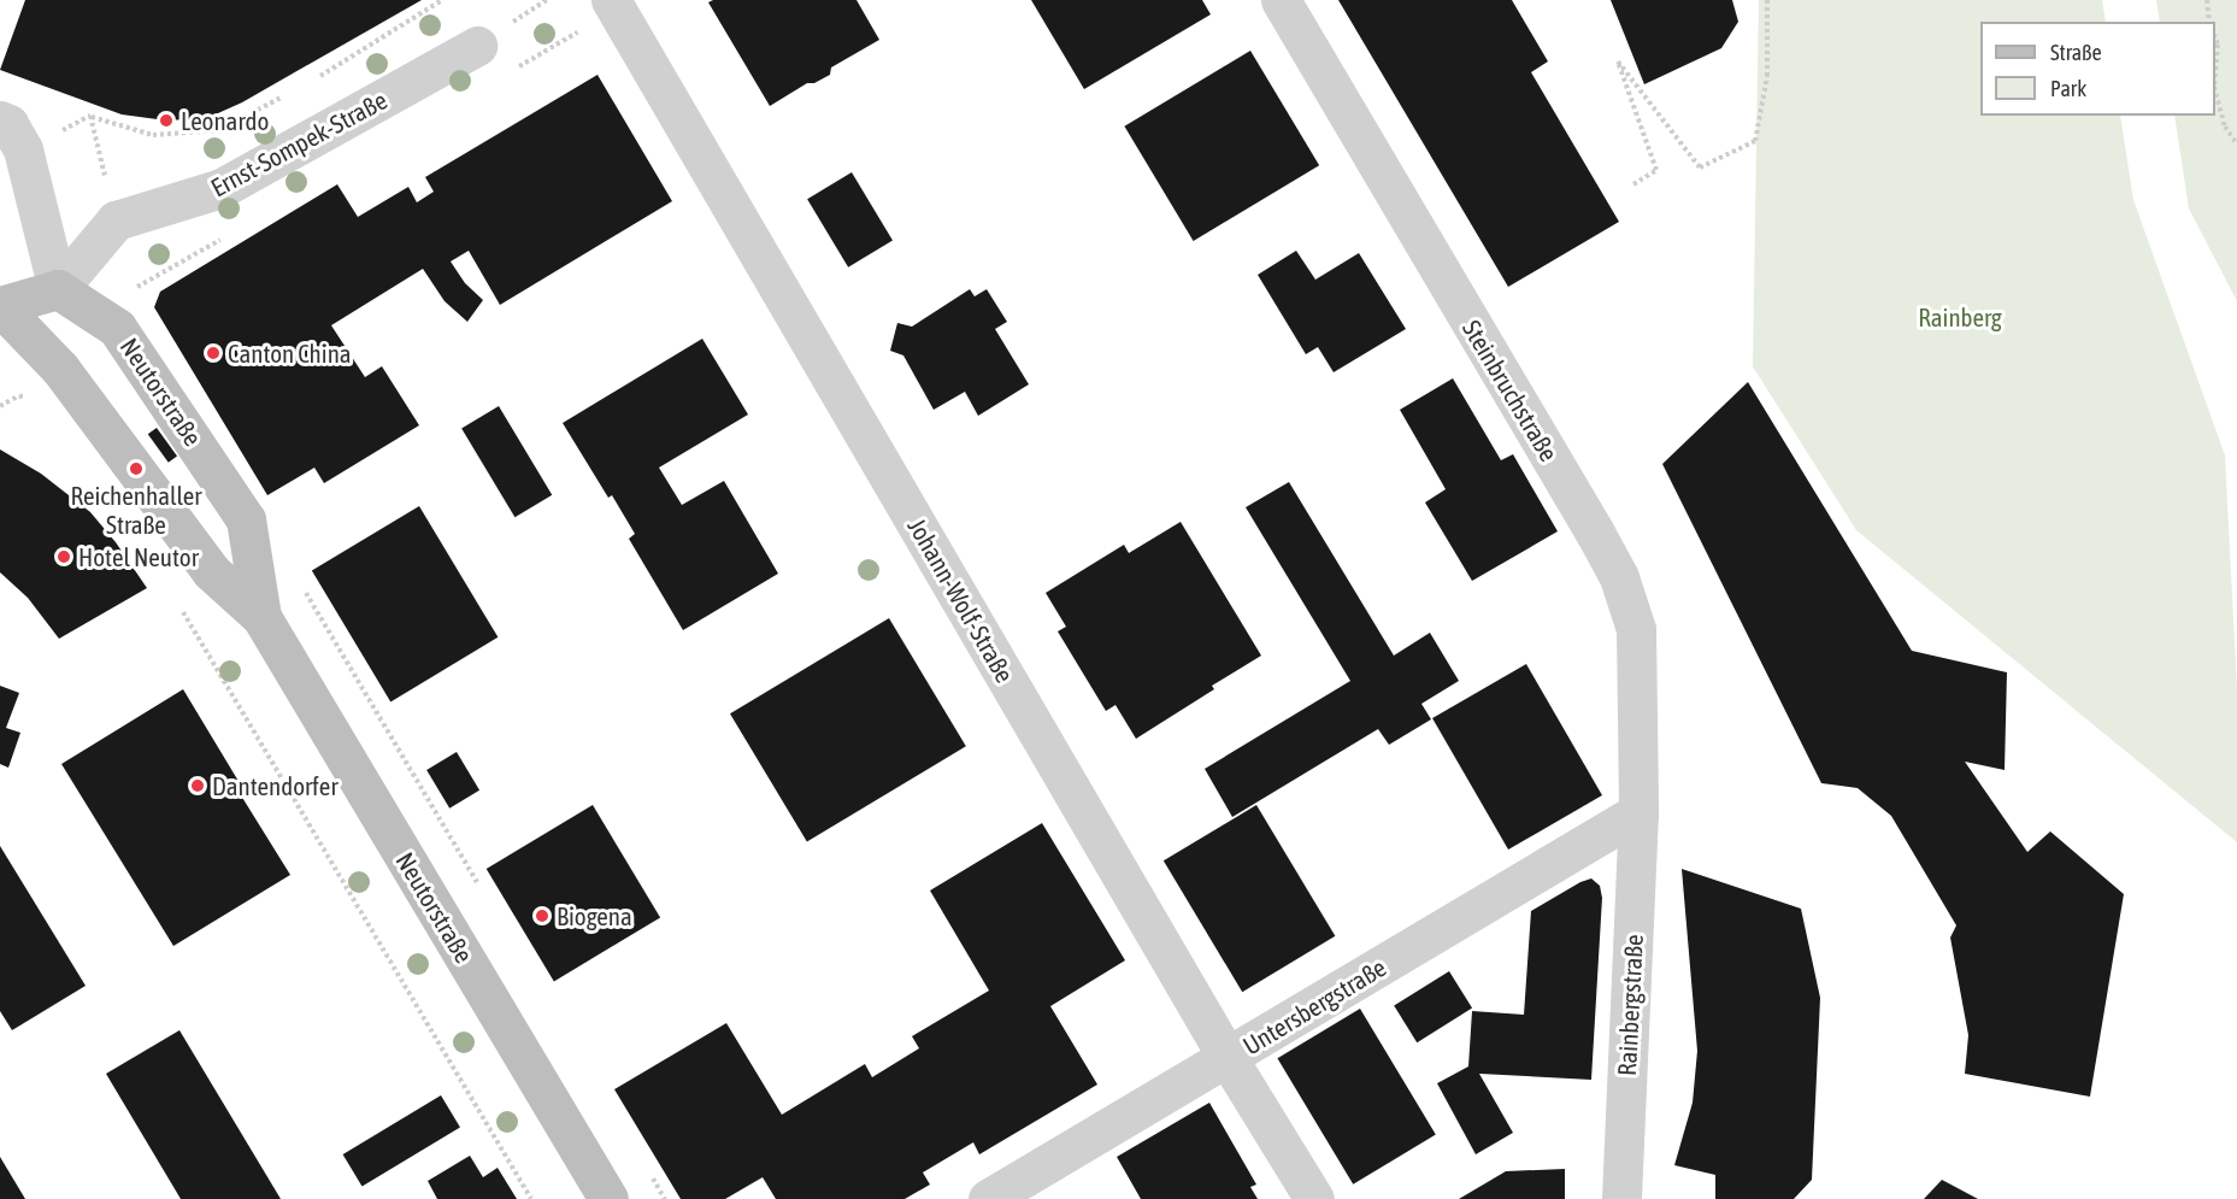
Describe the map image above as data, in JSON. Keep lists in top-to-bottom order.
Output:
{
  "streets": {
    "street": [
      "Ernst-Sompek-Straße",
      "Steinbruchstraße",
      "Neutorstraße",
      "Johann-Wolf-Straße",
      "Rainbergstraße",
      "Untersbergstraße"
    ]
  },
  "crossings": [
    ["Ernst-Sompek-Straße", "Neutorstraße"],
    ["Steinbruchstraße", "Rainbergstraße"],
    ["Steinbruchstraße", "Untersbergstraße"],
    ["Johann-Wolf-Straße", "Untersbergstraße"],
    ["Rainbergstraße", "Untersbergstraße"]
  ],
  "parks": ["Rainberg"],
  "places": [
    "Leonardo",
    "Canton China",
    "Reichenhaller Straße",
    "Hotel Neutor",
    "Dantendorfer",
    "Biogena"
  ],
  "legend": ["Straße", "Park"]
}
